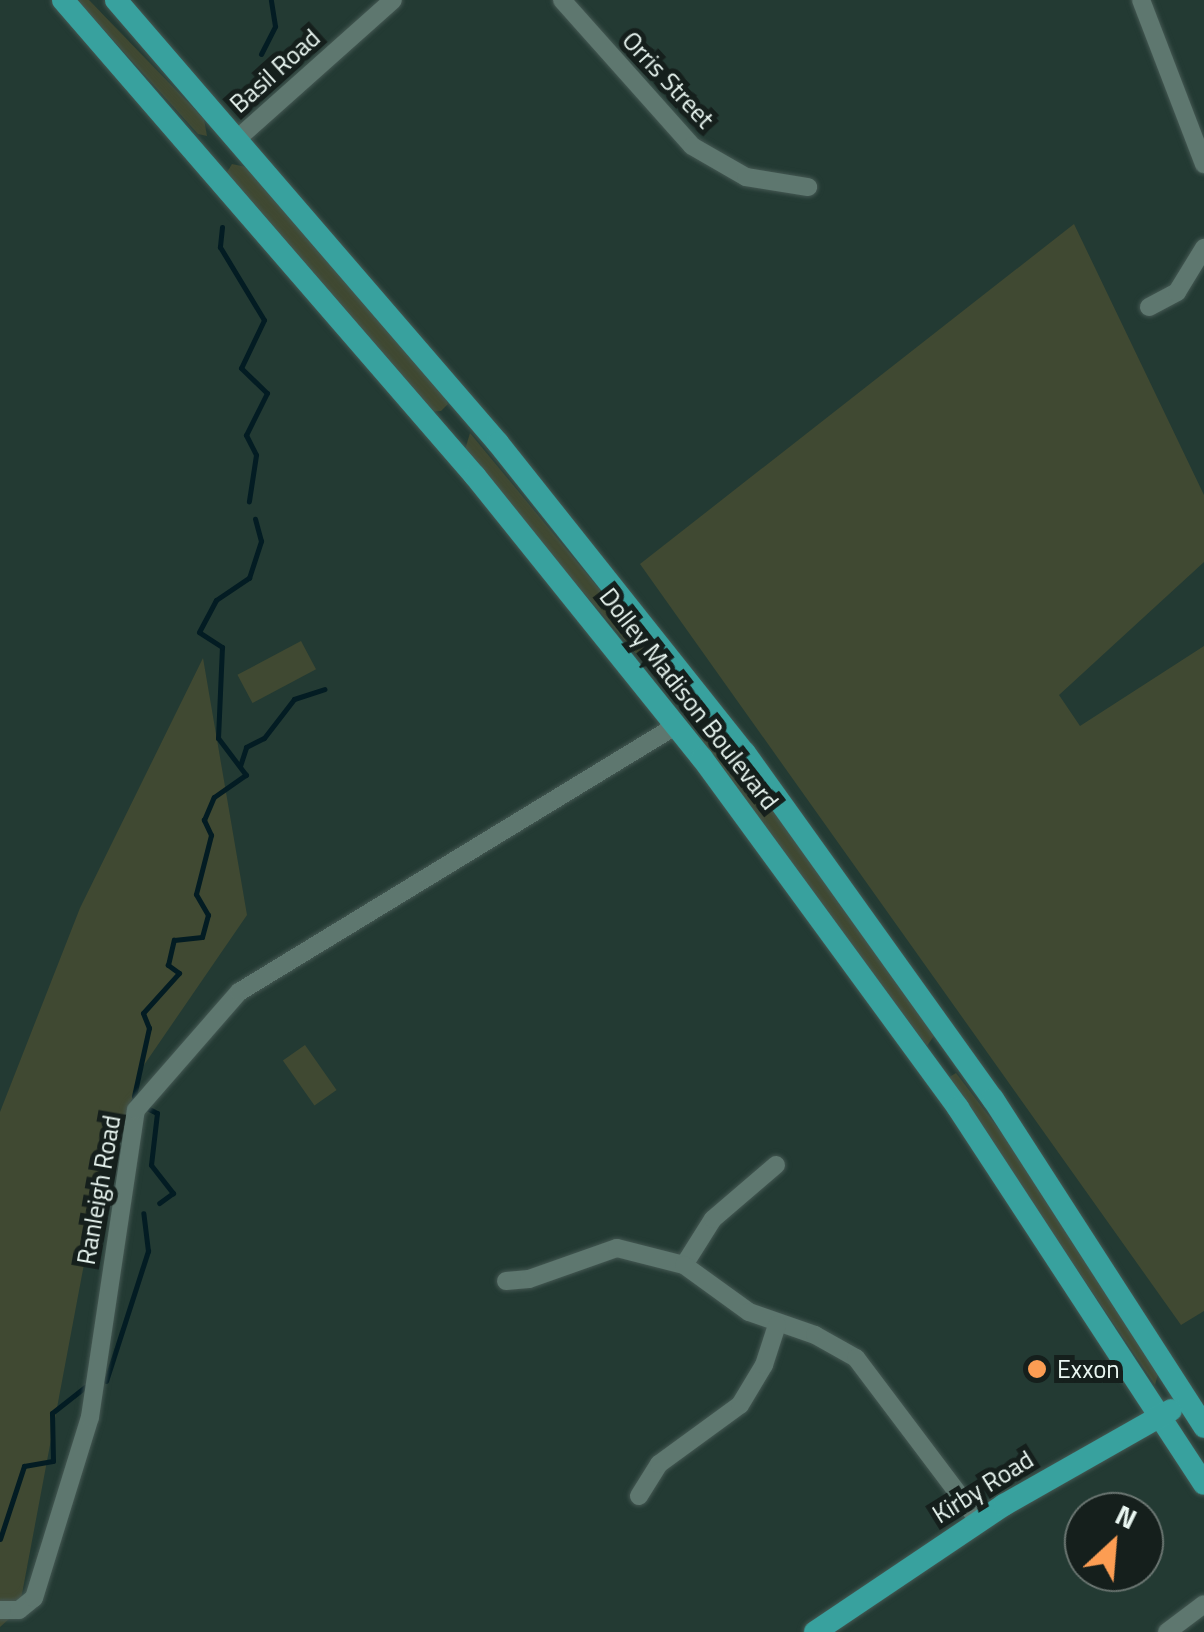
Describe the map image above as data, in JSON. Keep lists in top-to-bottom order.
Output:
{
  "streets": {
    "main road": ["Dolley Madison Boulevard", "Kirby Road"],
    "street": ["Basil Road", "Orris Street", "Ranleigh Road"]
  },
  "crossings": [
    ["Basil Road", "Dolley Madison Boulevard"],
    ["Dolley Madison Boulevard", "Ranleigh Road"],
    ["Dolley Madison Boulevard", "Kirby Road"]
  ],
  "places": ["Exxon"],
  "north": "top right"
}
